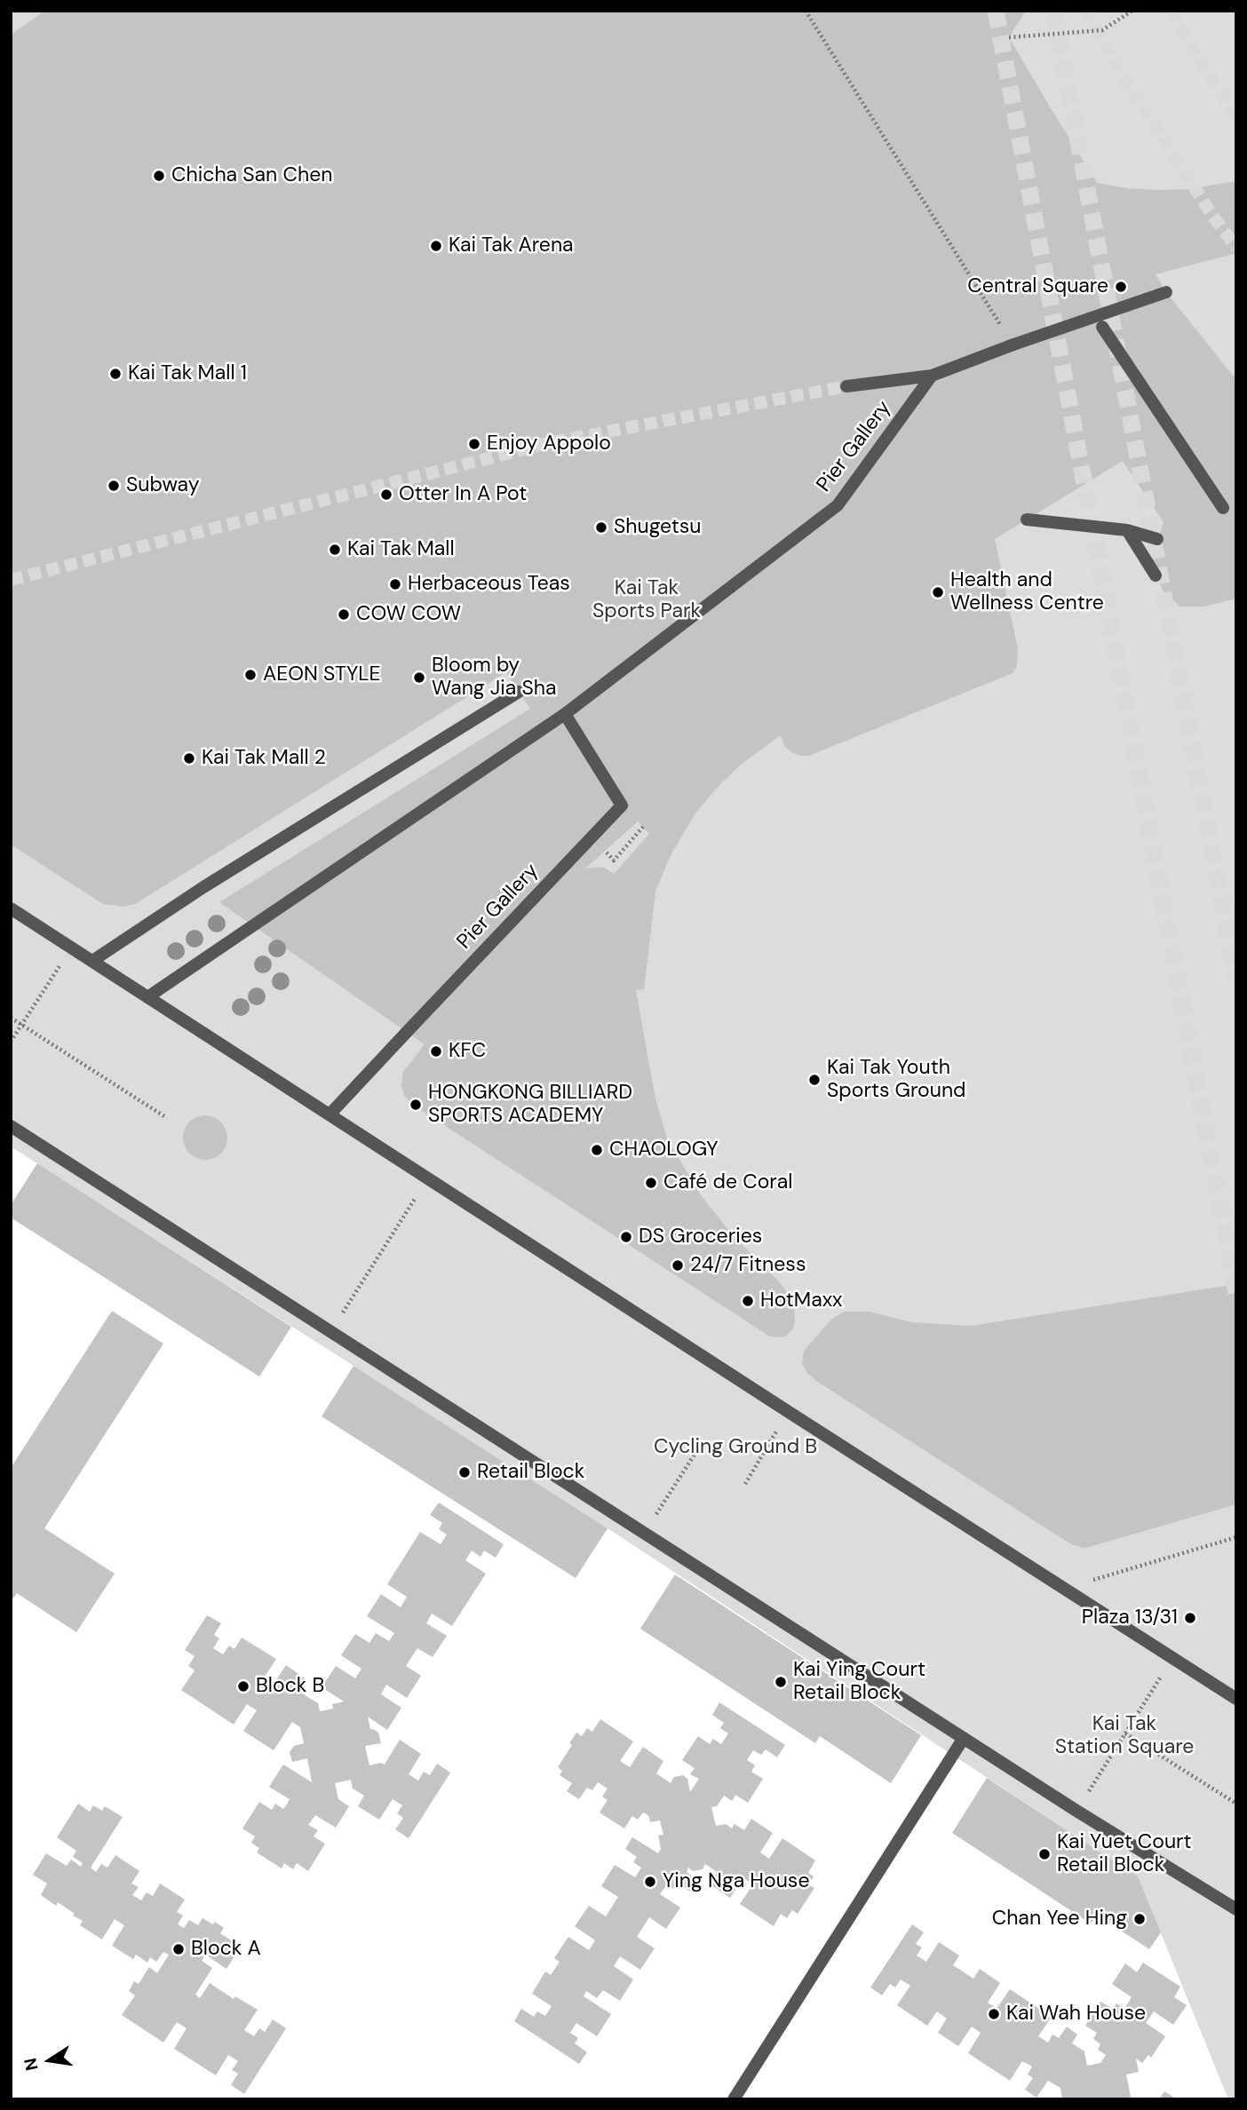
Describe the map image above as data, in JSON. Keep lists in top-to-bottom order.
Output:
{
  "streets": {
    "street": ["Pier Gallery"]
  },
  "parks": ["Kai Tak Sports Park", "Cycling Ground B", "Kai Tak Station Square"],
  "places": [
    "Chicha San Chen",
    "Kai Tak Arena",
    "Central Square",
    "Kai Tak Mall 1",
    "Enjoy Appolo",
    "Subway",
    "Otter In A Pot",
    "Shugetsu",
    "Kai Tak Mall",
    "Herbaceous Teas",
    "Health and Wellness Centre",
    "COW COW",
    "AEON STYLE",
    "Bloom by Wang Jia Sha",
    "Kai Tak Mall 2",
    "KFC",
    "Kai Tak Youth Sports Ground",
    "HONGKONG BILLIARD SPORTS ACADEMY",
    "CHAOLOGY",
    "Café de Coral",
    "DS Groceries",
    "24/7 Fitness",
    "HotMaxx",
    "Retail Block",
    "Plaza 13/31",
    "Kai Ying Court Retail Block",
    "Block B",
    "Kai Yuet Court Retail Block",
    "Ying Nga House",
    "Chan Yee Hing",
    "Block A",
    "Kai Wah House"
  ],
  "north": "left"
}
